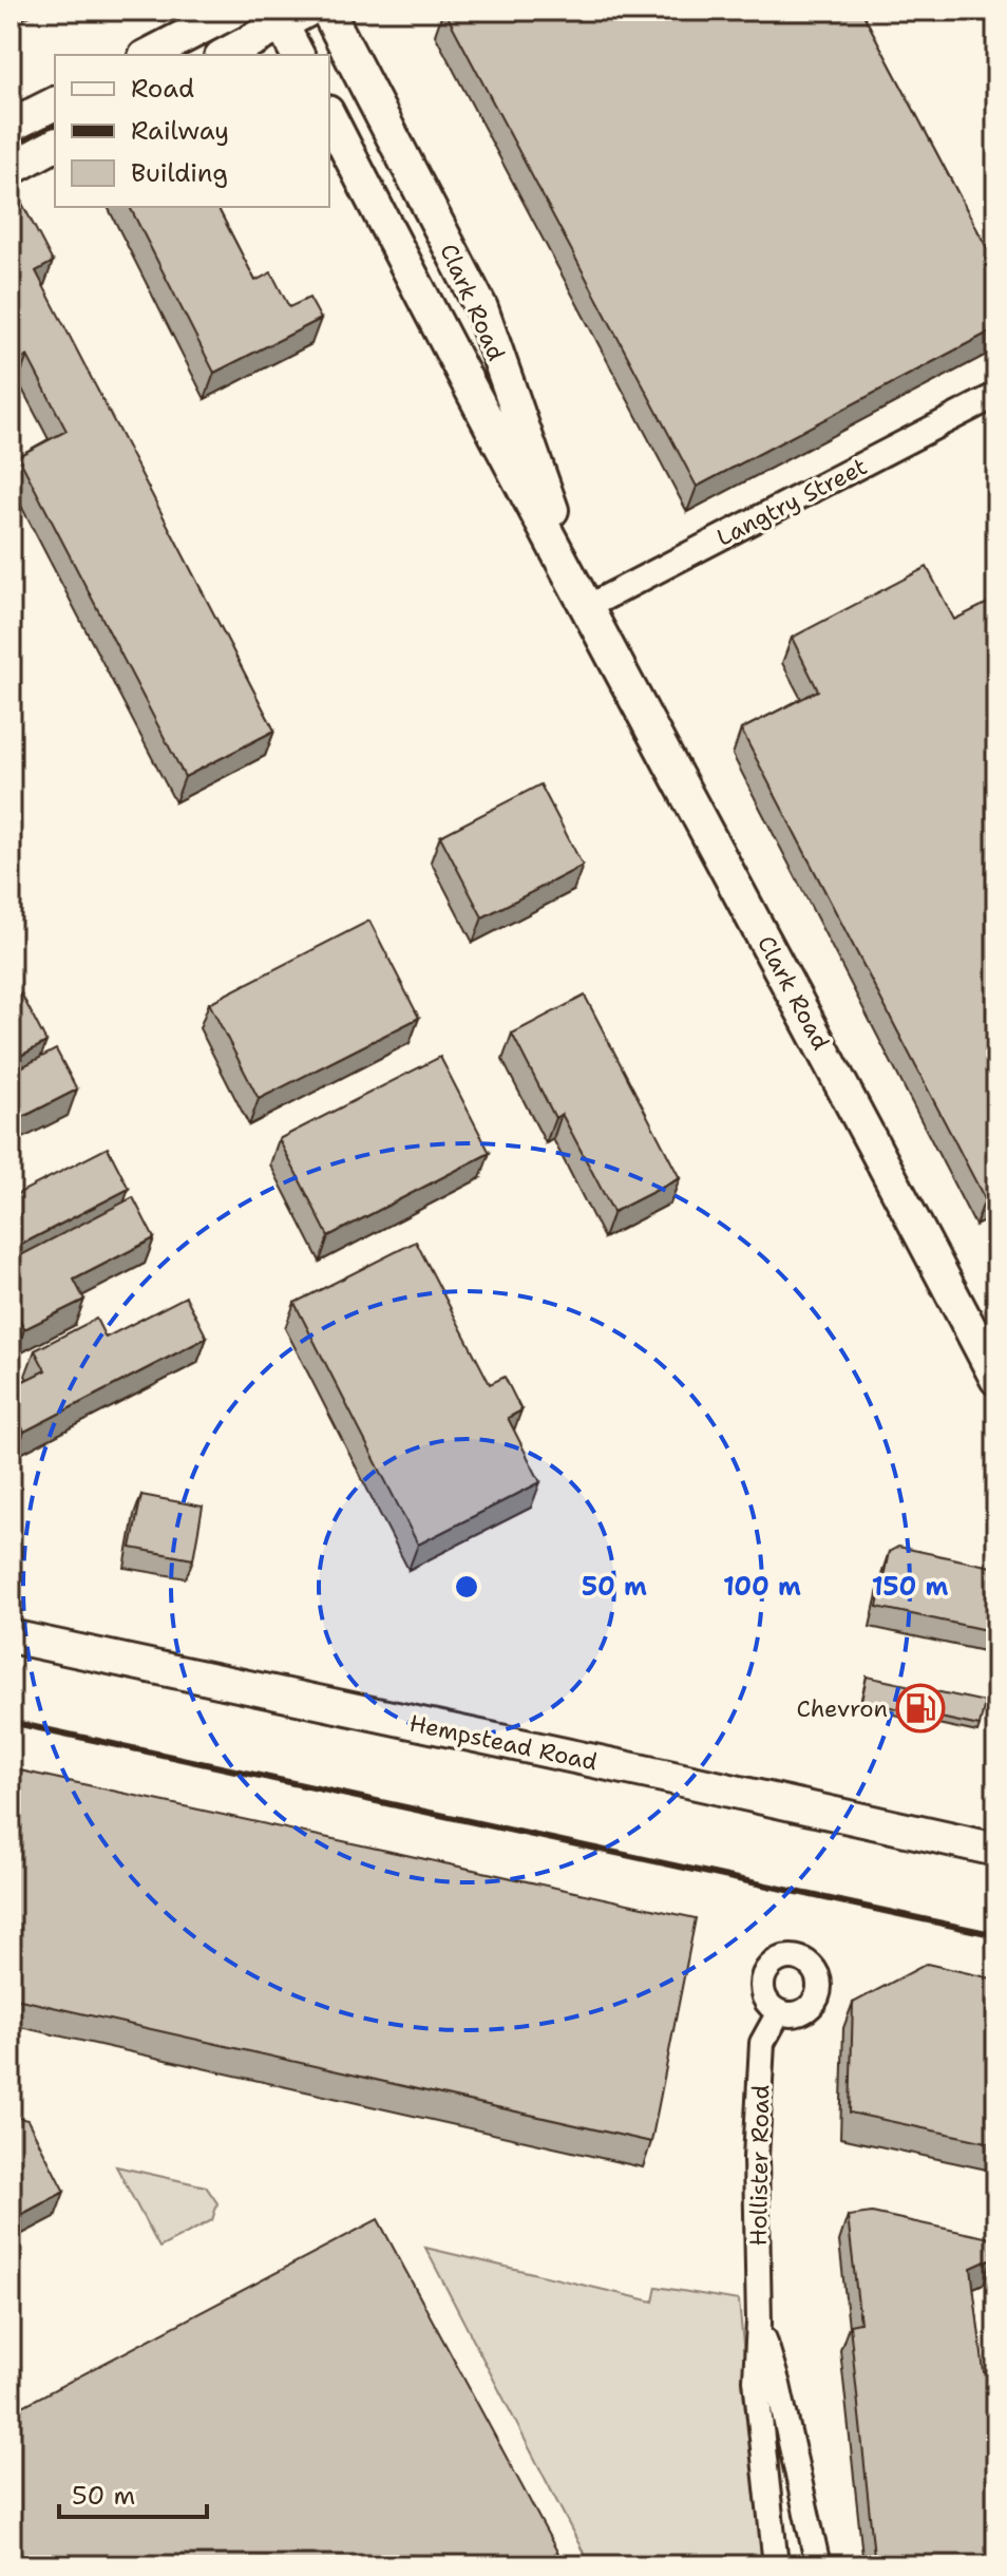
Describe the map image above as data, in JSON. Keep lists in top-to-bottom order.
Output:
{
  "streets": {
    "street": [
      "Clark Road",
      "Langtry Street",
      "Hempstead Road",
      "Hollister Road"
    ]
  },
  "crossings": [
    ["Clark Road", "Langtry Street"]
  ],
  "places": {
    "fuel station": ["Chevron"]
  },
  "legend": ["Road", "Railway", "Building"],
  "scale_bar": "50 m",
  "rings": ["50 m", "100 m", "150 m"]
}
